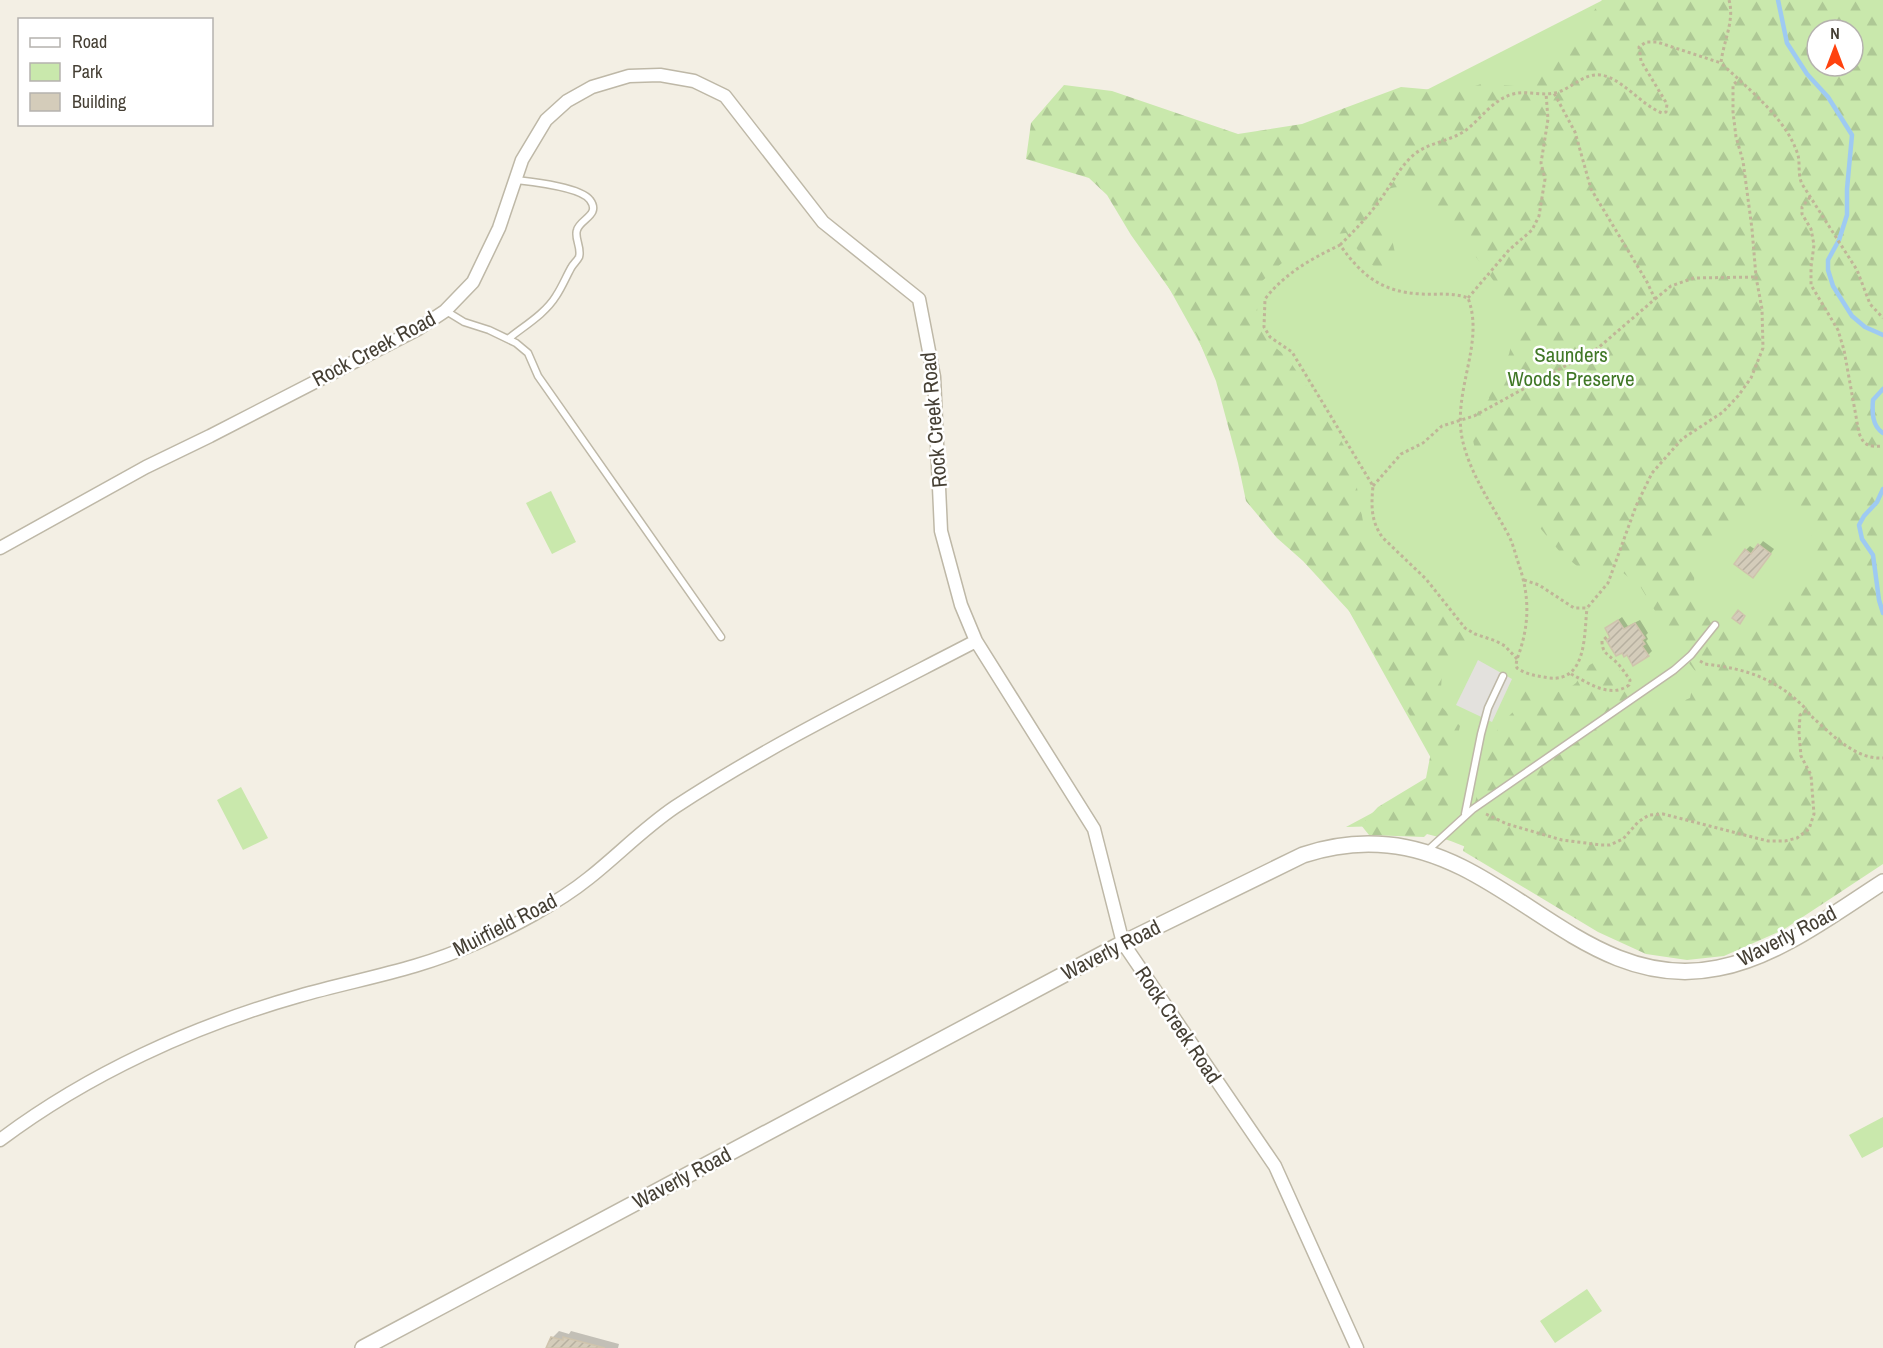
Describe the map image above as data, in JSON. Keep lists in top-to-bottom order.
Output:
{
  "streets": {
    "street": ["Rock Creek Road", "Muirfield Road", "Waverly Road"]
  },
  "crossings": [
    ["Rock Creek Road", "Muirfield Road"],
    ["Rock Creek Road", "Waverly Road"]
  ],
  "parks": ["Saunders Woods Preserve"],
  "legend": ["Road", "Park", "Building"],
  "north": "top"
}
